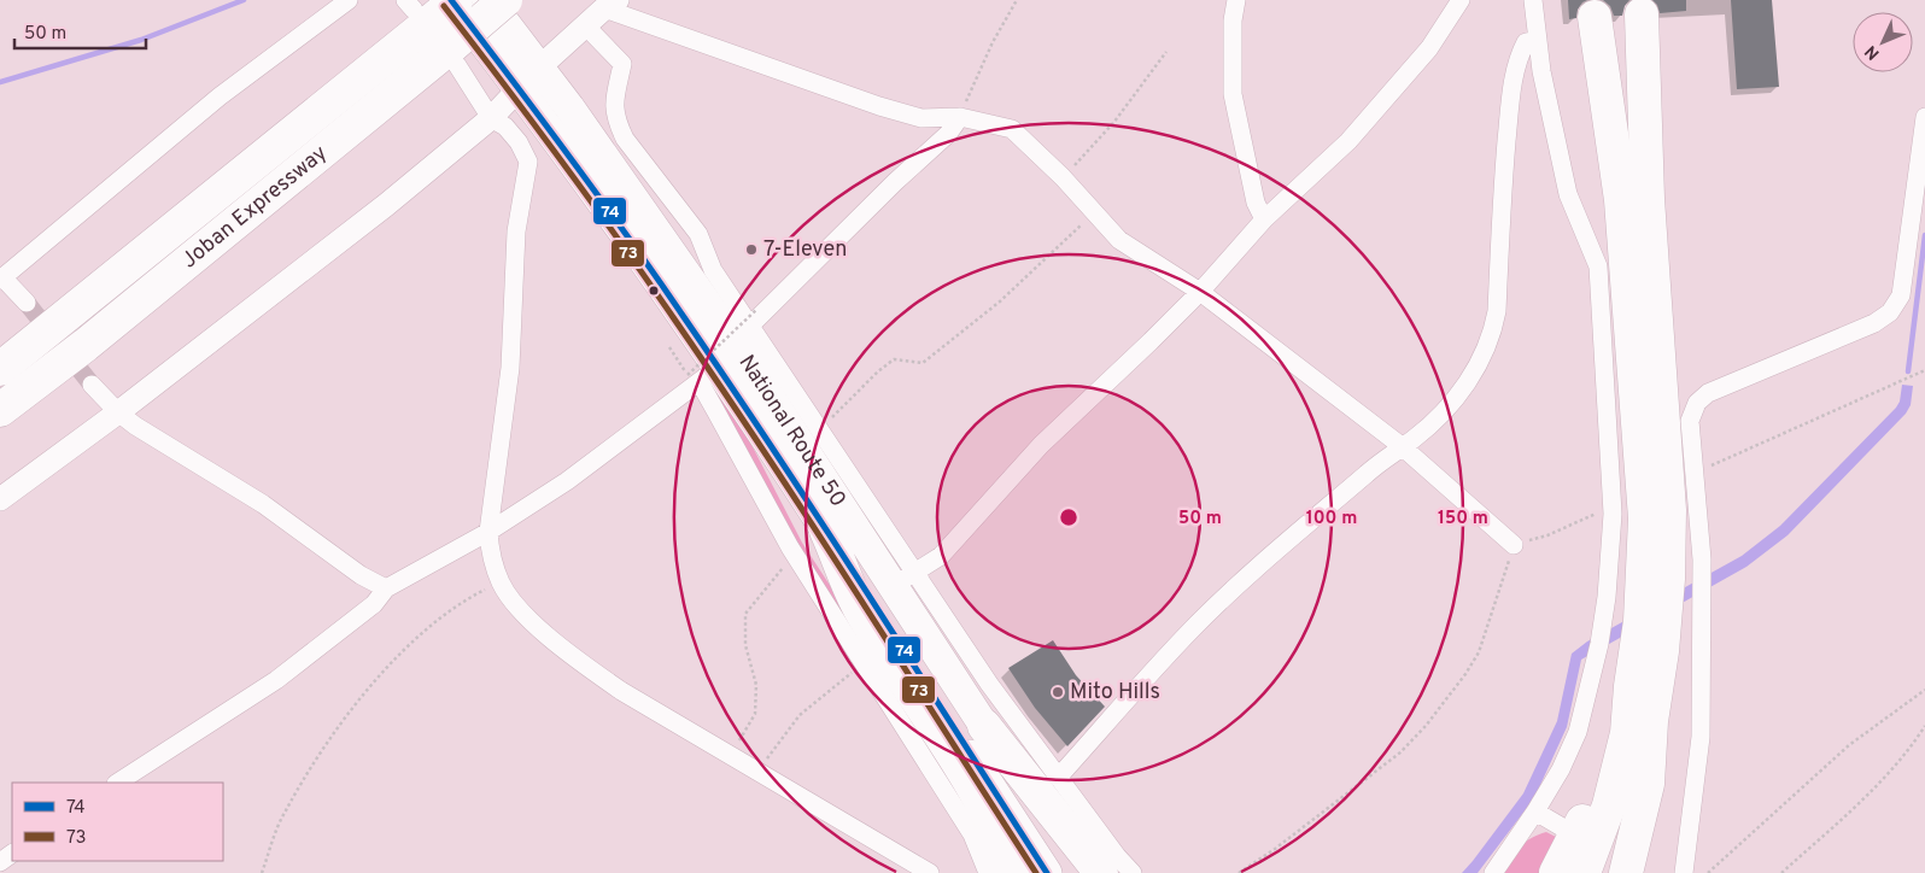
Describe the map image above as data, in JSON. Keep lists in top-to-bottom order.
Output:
{
  "streets": {
    "highway": ["Joban Expressway", "National Route 50"]
  },
  "crossings": [
    ["Joban Expressway", "National Route 50"]
  ],
  "places": ["7-Eleven", "Mito Hills"],
  "lines": ["transit line 74", "transit line 73"],
  "legend": ["74", "73"],
  "scale_bar": "50 m",
  "north": "bottom left",
  "rings": ["50 m", "100 m", "150 m"]
}
